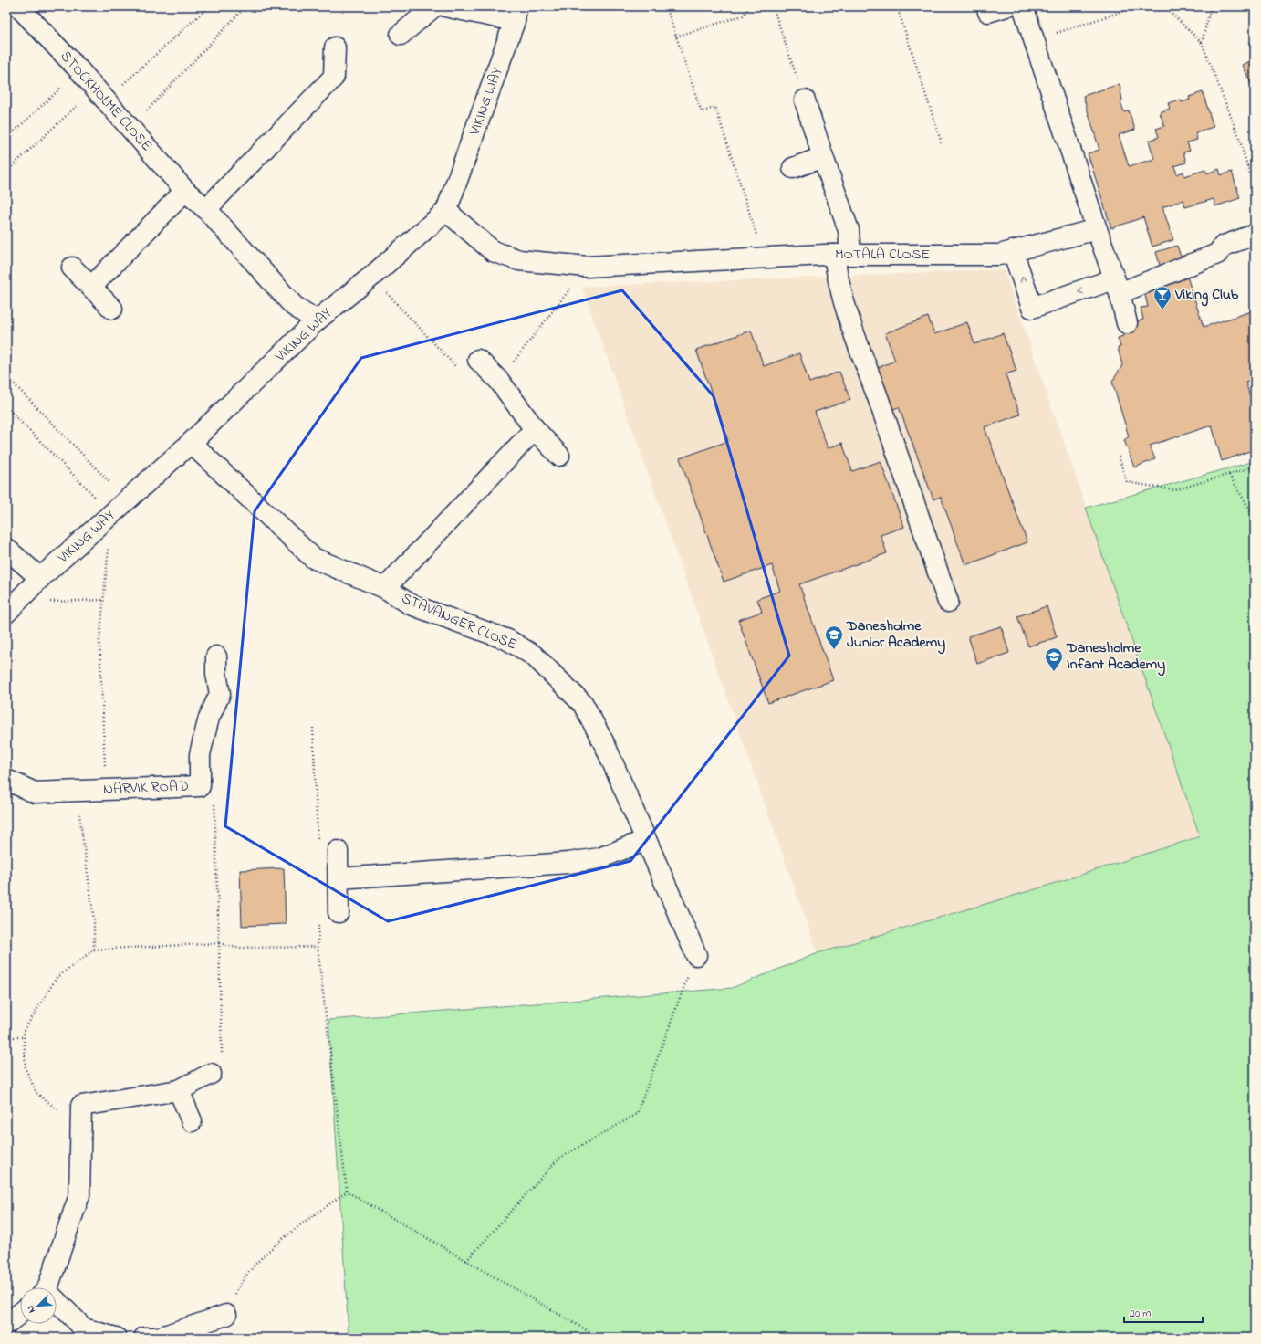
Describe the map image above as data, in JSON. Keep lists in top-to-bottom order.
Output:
{
  "streets": {
    "street": [
      "STOCKHOLME CLOSE",
      "VIKING WAY",
      "MOTALA CLOSE",
      "STAVANGER CLOSE",
      "NARVIK ROAD"
    ]
  },
  "crossings": [
    ["STOCKHOLME CLOSE", "VIKING WAY"],
    ["VIKING WAY", "MOTALA CLOSE"],
    ["VIKING WAY", "STAVANGER CLOSE"]
  ],
  "places": {
    "bar": ["Viking Club"],
    "school or university": ["Danesholme Junior Academy", "Danesholme Infant Academy"]
  },
  "scale_bar": "20 m",
  "north": "bottom left"
}
